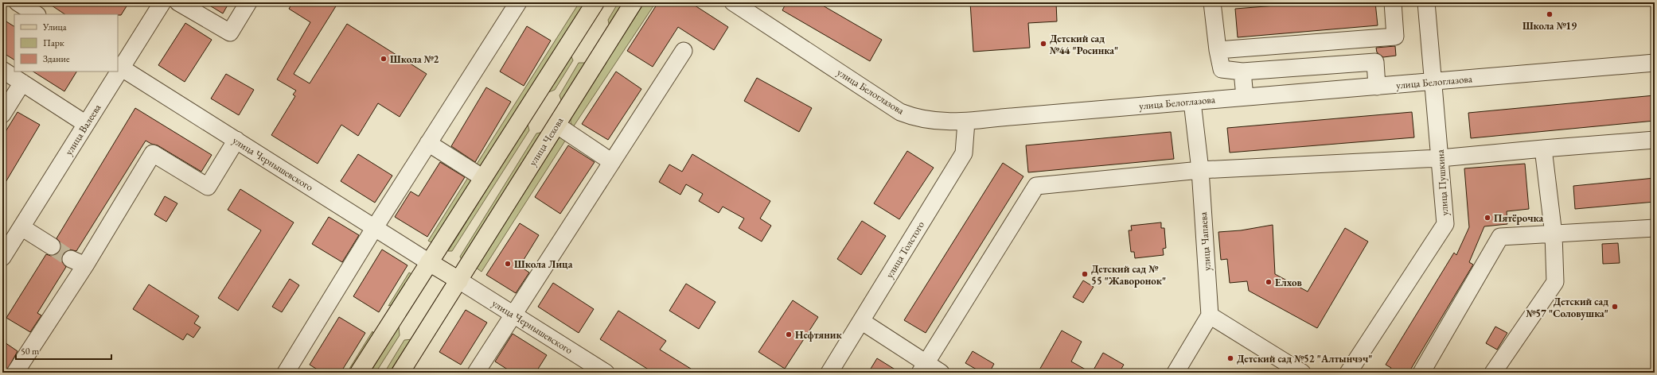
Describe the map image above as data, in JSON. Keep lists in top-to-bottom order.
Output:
{
  "streets": {
    "main road": ["улица Чехова"],
    "street": [
      "улица Белоглазова",
      "улица Валеева",
      "улица Чернышевского",
      "улица Пушкина",
      "улица Чапаева",
      "улица Толстого"
    ]
  },
  "crossings": [
    ["улица Белоглазова", "улица Пушкина"],
    ["улица Белоглазова", "улица Чапаева"],
    ["улица Белоглазова", "улица Толстого"],
    ["улица Валеева", "улица Чернышевского"],
    ["улица Чехова", "улица Чернышевского"]
  ],
  "places": [
    "Школа №19",
    "Детский сад №44 \"Росинка\"",
    "Школа №2",
    "Пятёрочка",
    "Школа Лица",
    "Детский сад № 55 \"Жаворонок\"",
    "Елхов",
    "Детский сад №57 \"Соловушка\"",
    "Нефтяник",
    "Детский сад №52 \"Алтынчэч\""
  ],
  "legend": ["Улица", "Парк", "Здание"],
  "scale_bar": "50 m"
}
